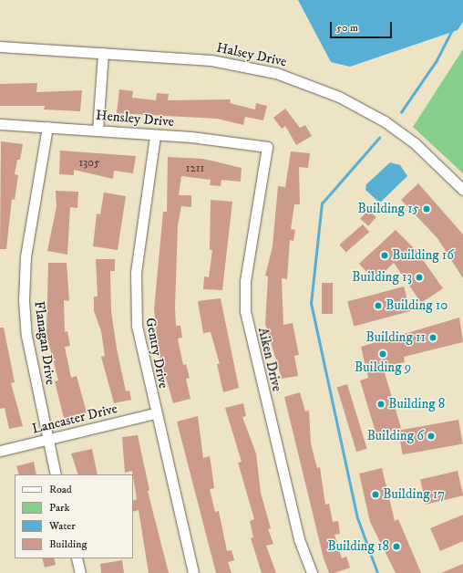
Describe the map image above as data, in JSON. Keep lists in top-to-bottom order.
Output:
{
  "streets": {
    "street": [
      "Halsey Drive",
      "Hensley Drive",
      "Flanagan Drive",
      "Gentry Drive",
      "Aiken Drive",
      "Lancaster Drive"
    ]
  },
  "crossings": [
    ["Hensley Drive", "Flanagan Drive"],
    ["Hensley Drive", "Gentry Drive"],
    ["Hensley Drive", "Aiken Drive"],
    ["Flanagan Drive", "Lancaster Drive"],
    ["Gentry Drive", "Lancaster Drive"]
  ],
  "places": [
    "Building 15",
    "Building 16",
    "Building 13",
    "Building 10",
    "Building 11",
    "Building 9",
    "Building 8",
    "Building 6",
    "Building 17",
    "Building 18"
  ],
  "house_numbers": ["1305", "1211"],
  "legend": [
    "Road",
    "Park",
    "Water",
    "Building"
  ],
  "scale_bar": "50 m"
}
